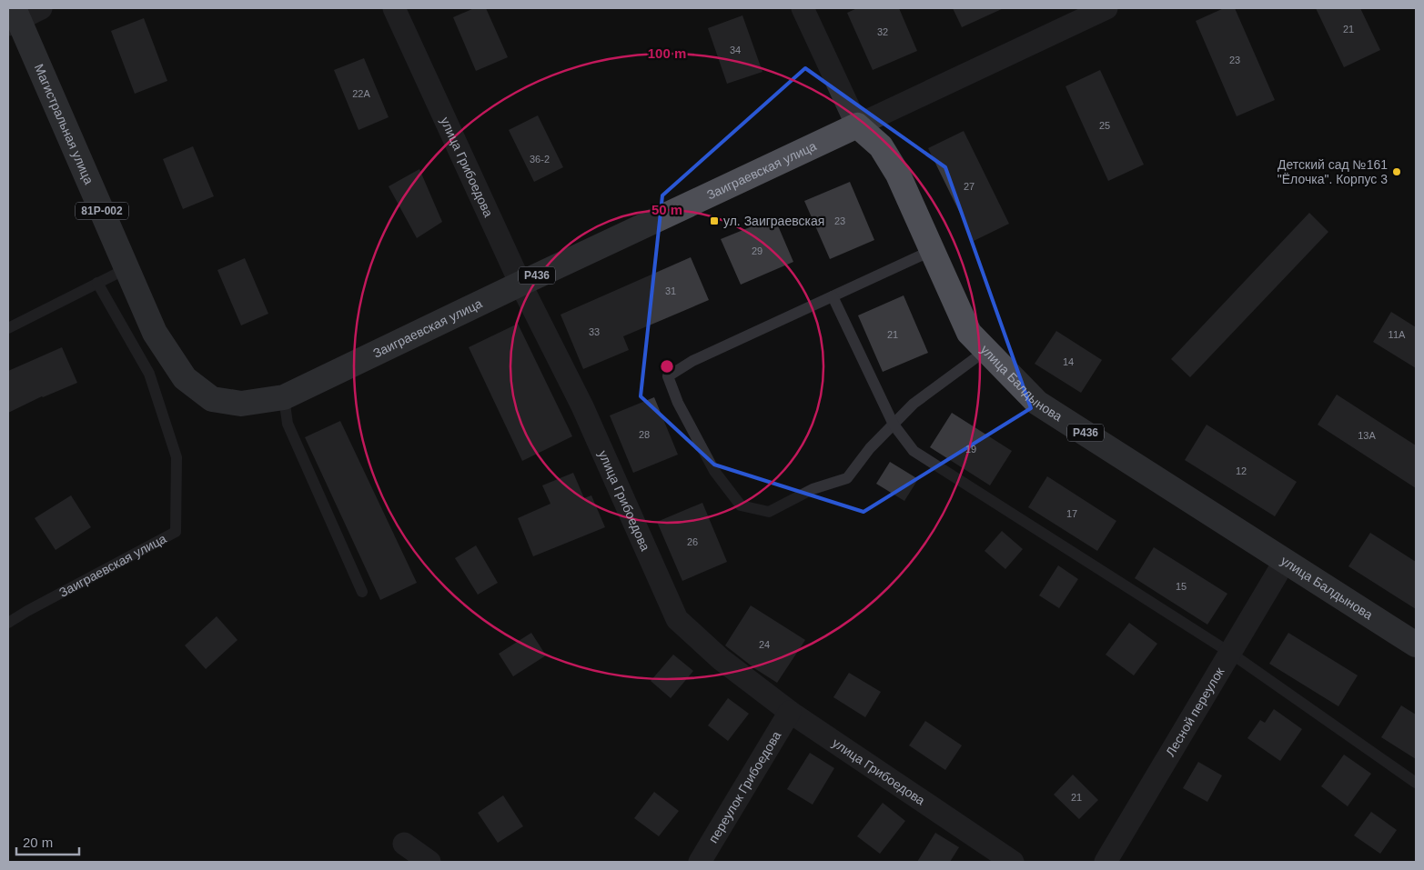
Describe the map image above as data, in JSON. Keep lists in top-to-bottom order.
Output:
{
  "streets": {
    "main road": [
      "Магистральная улица",
      "Заиграевская улица",
      "81Р-002",
      "P436",
      "улица Балдынова"
    ],
    "street": ["улица Грибоедова", "Лесной переулок", "переулок Грибоедова"]
  },
  "crossings": [
    ["Магистральная улица", "Заиграевская улица"],
    ["улица Грибоедова", "Заиграевская улица"],
    ["улица Грибоедова", "переулок Грибоедова"],
    ["Заиграевская улица", "улица Балдынова"],
    ["улица Балдынова", "Лесной переулок"]
  ],
  "places": {
    "other": ["Детский сад №161 \"Ёлочка\". Корпус 3"],
    "transit": ["ул. Заиграевская"]
  },
  "house_numbers": [
    "21",
    "32",
    "34",
    "23",
    "22А",
    "25",
    "36-2",
    "27",
    "23",
    "29",
    "31",
    "33",
    "21",
    "11А",
    "14",
    "28",
    "13А",
    "19",
    "12",
    "17",
    "26",
    "15",
    "24",
    "21"
  ],
  "scale_bar": "20 m",
  "rings": ["100 m", "50 m"]
}
